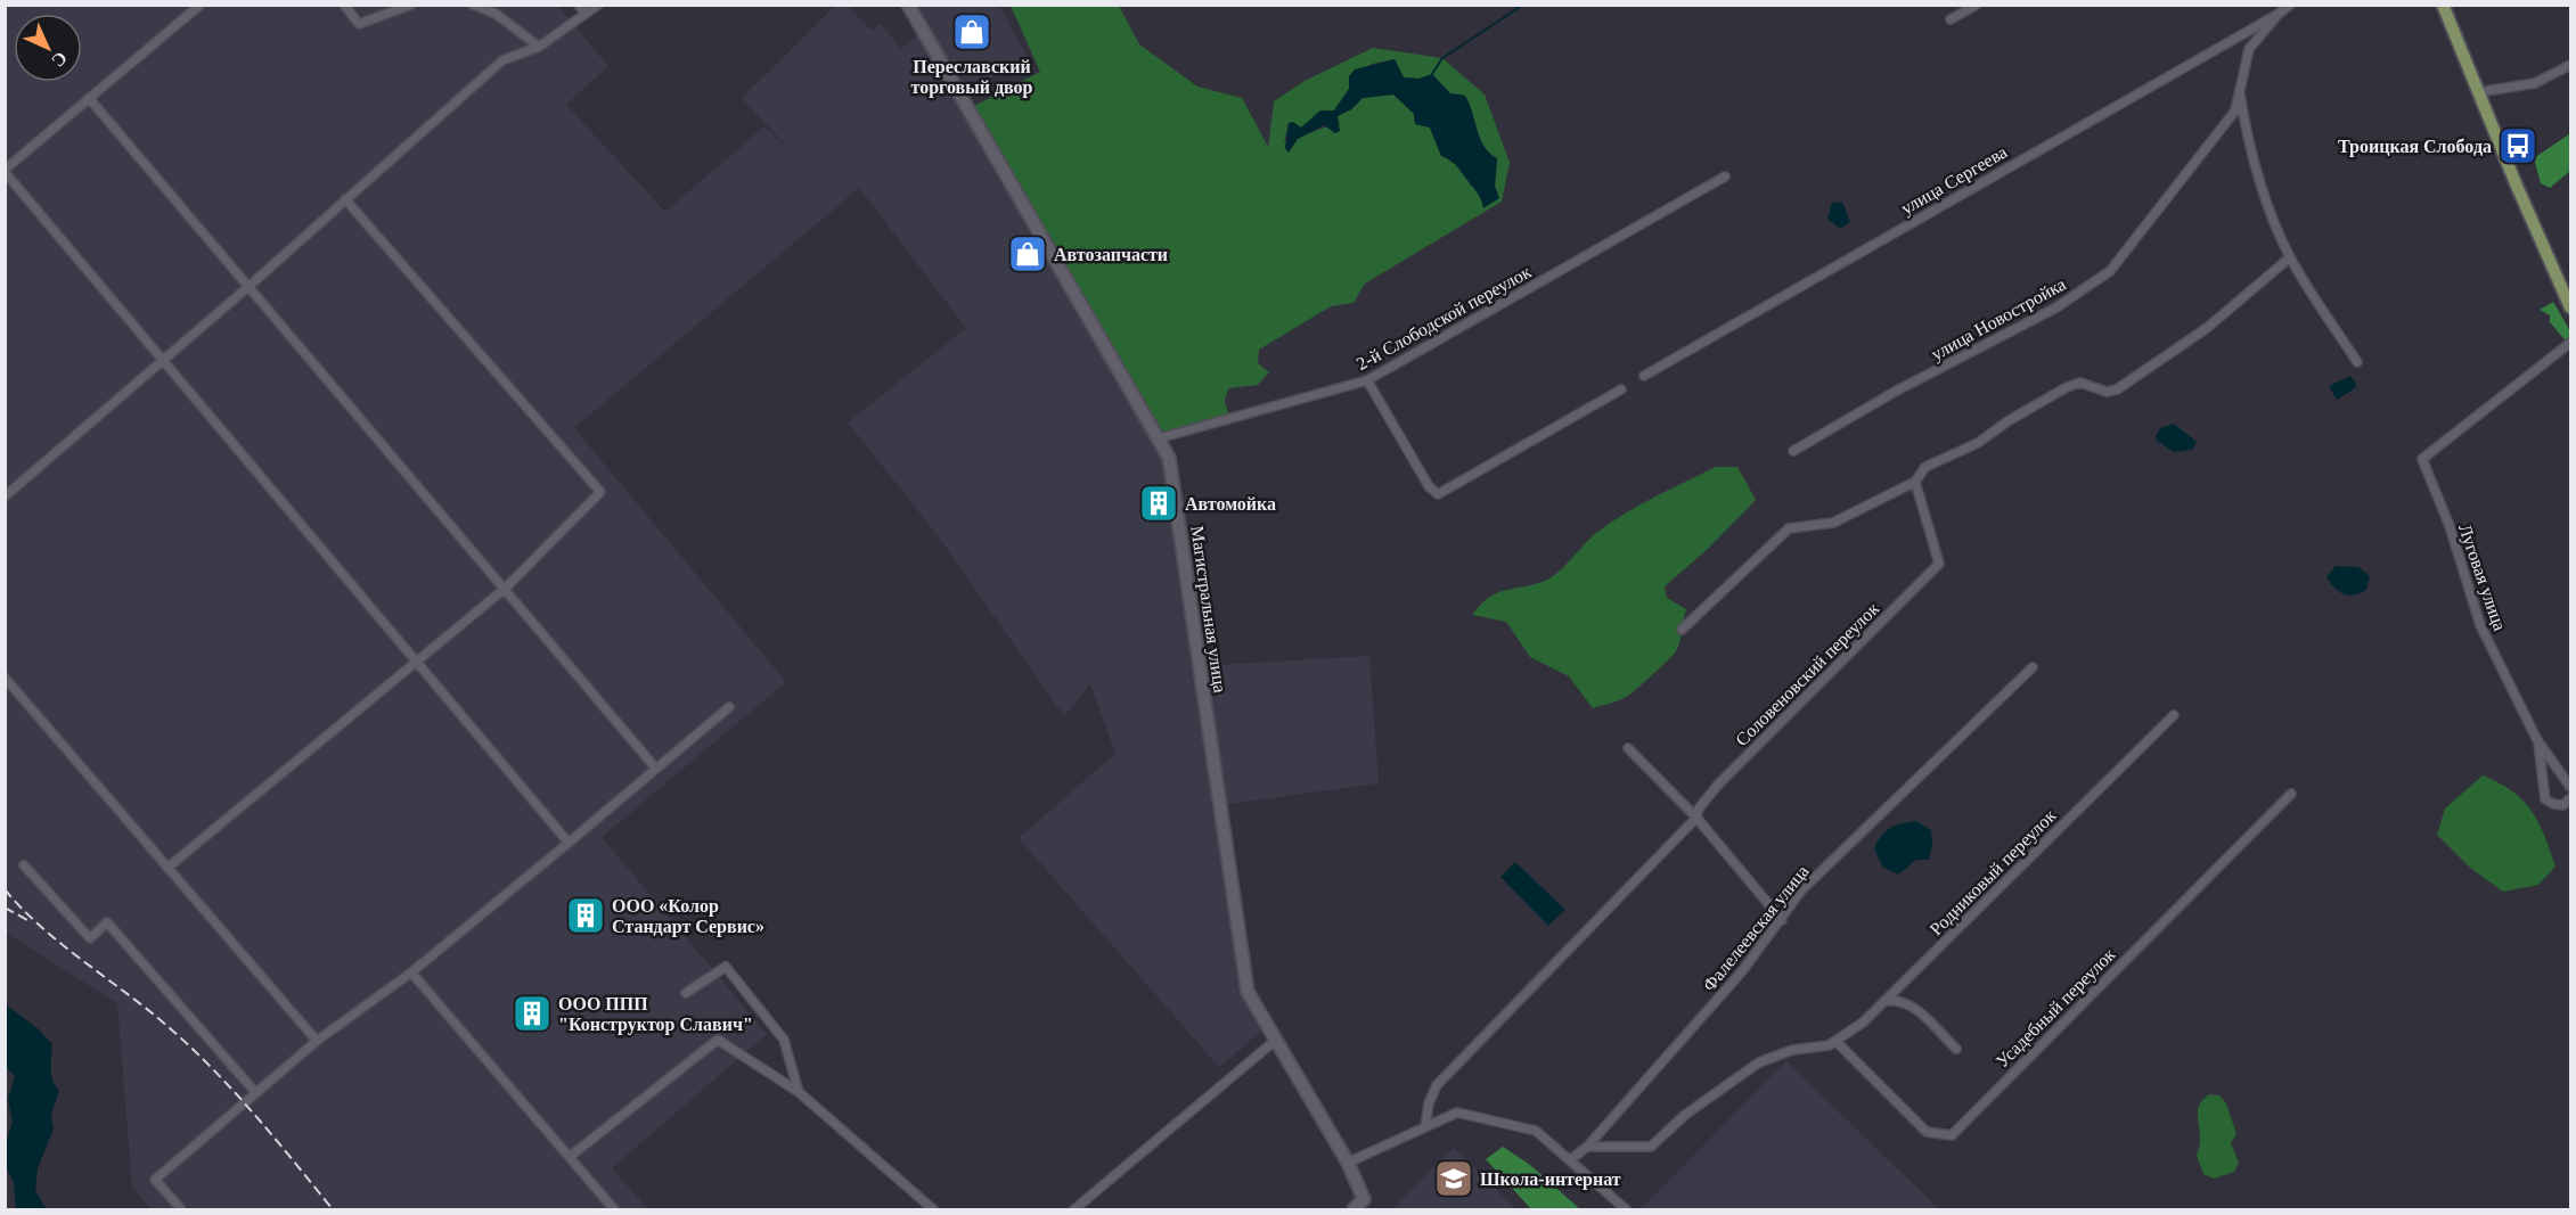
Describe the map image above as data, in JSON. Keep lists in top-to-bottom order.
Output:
{
  "streets": {
    "street": [
      "улица Сергеева",
      "2-й Слободской переулок",
      "улица Новостройка",
      "Луговая улица",
      "Магистральная улица",
      "Соловеновский переулок",
      "Родниковый переулок",
      "Фалелеевская улица",
      "Усадебный переулок"
    ]
  },
  "crossings": [
    ["улица Сергеева", "улица Новостройка"],
    ["2-й Слободской переулок", "Магистральная улица"],
    ["Родниковый переулок", "Усадебный переулок"]
  ],
  "places": {
    "shop": ["Переславский торговый двор", "Автозапчасти"],
    "bus stop": ["Троицкая Слобода"],
    "building": ["Автомойка", "ООО «Колор Стандарт Сервис»", "ООО ППП \"Конструктор Славич\""],
    "school or university": ["Школа-интернат"]
  },
  "north": "bottom right"
}
